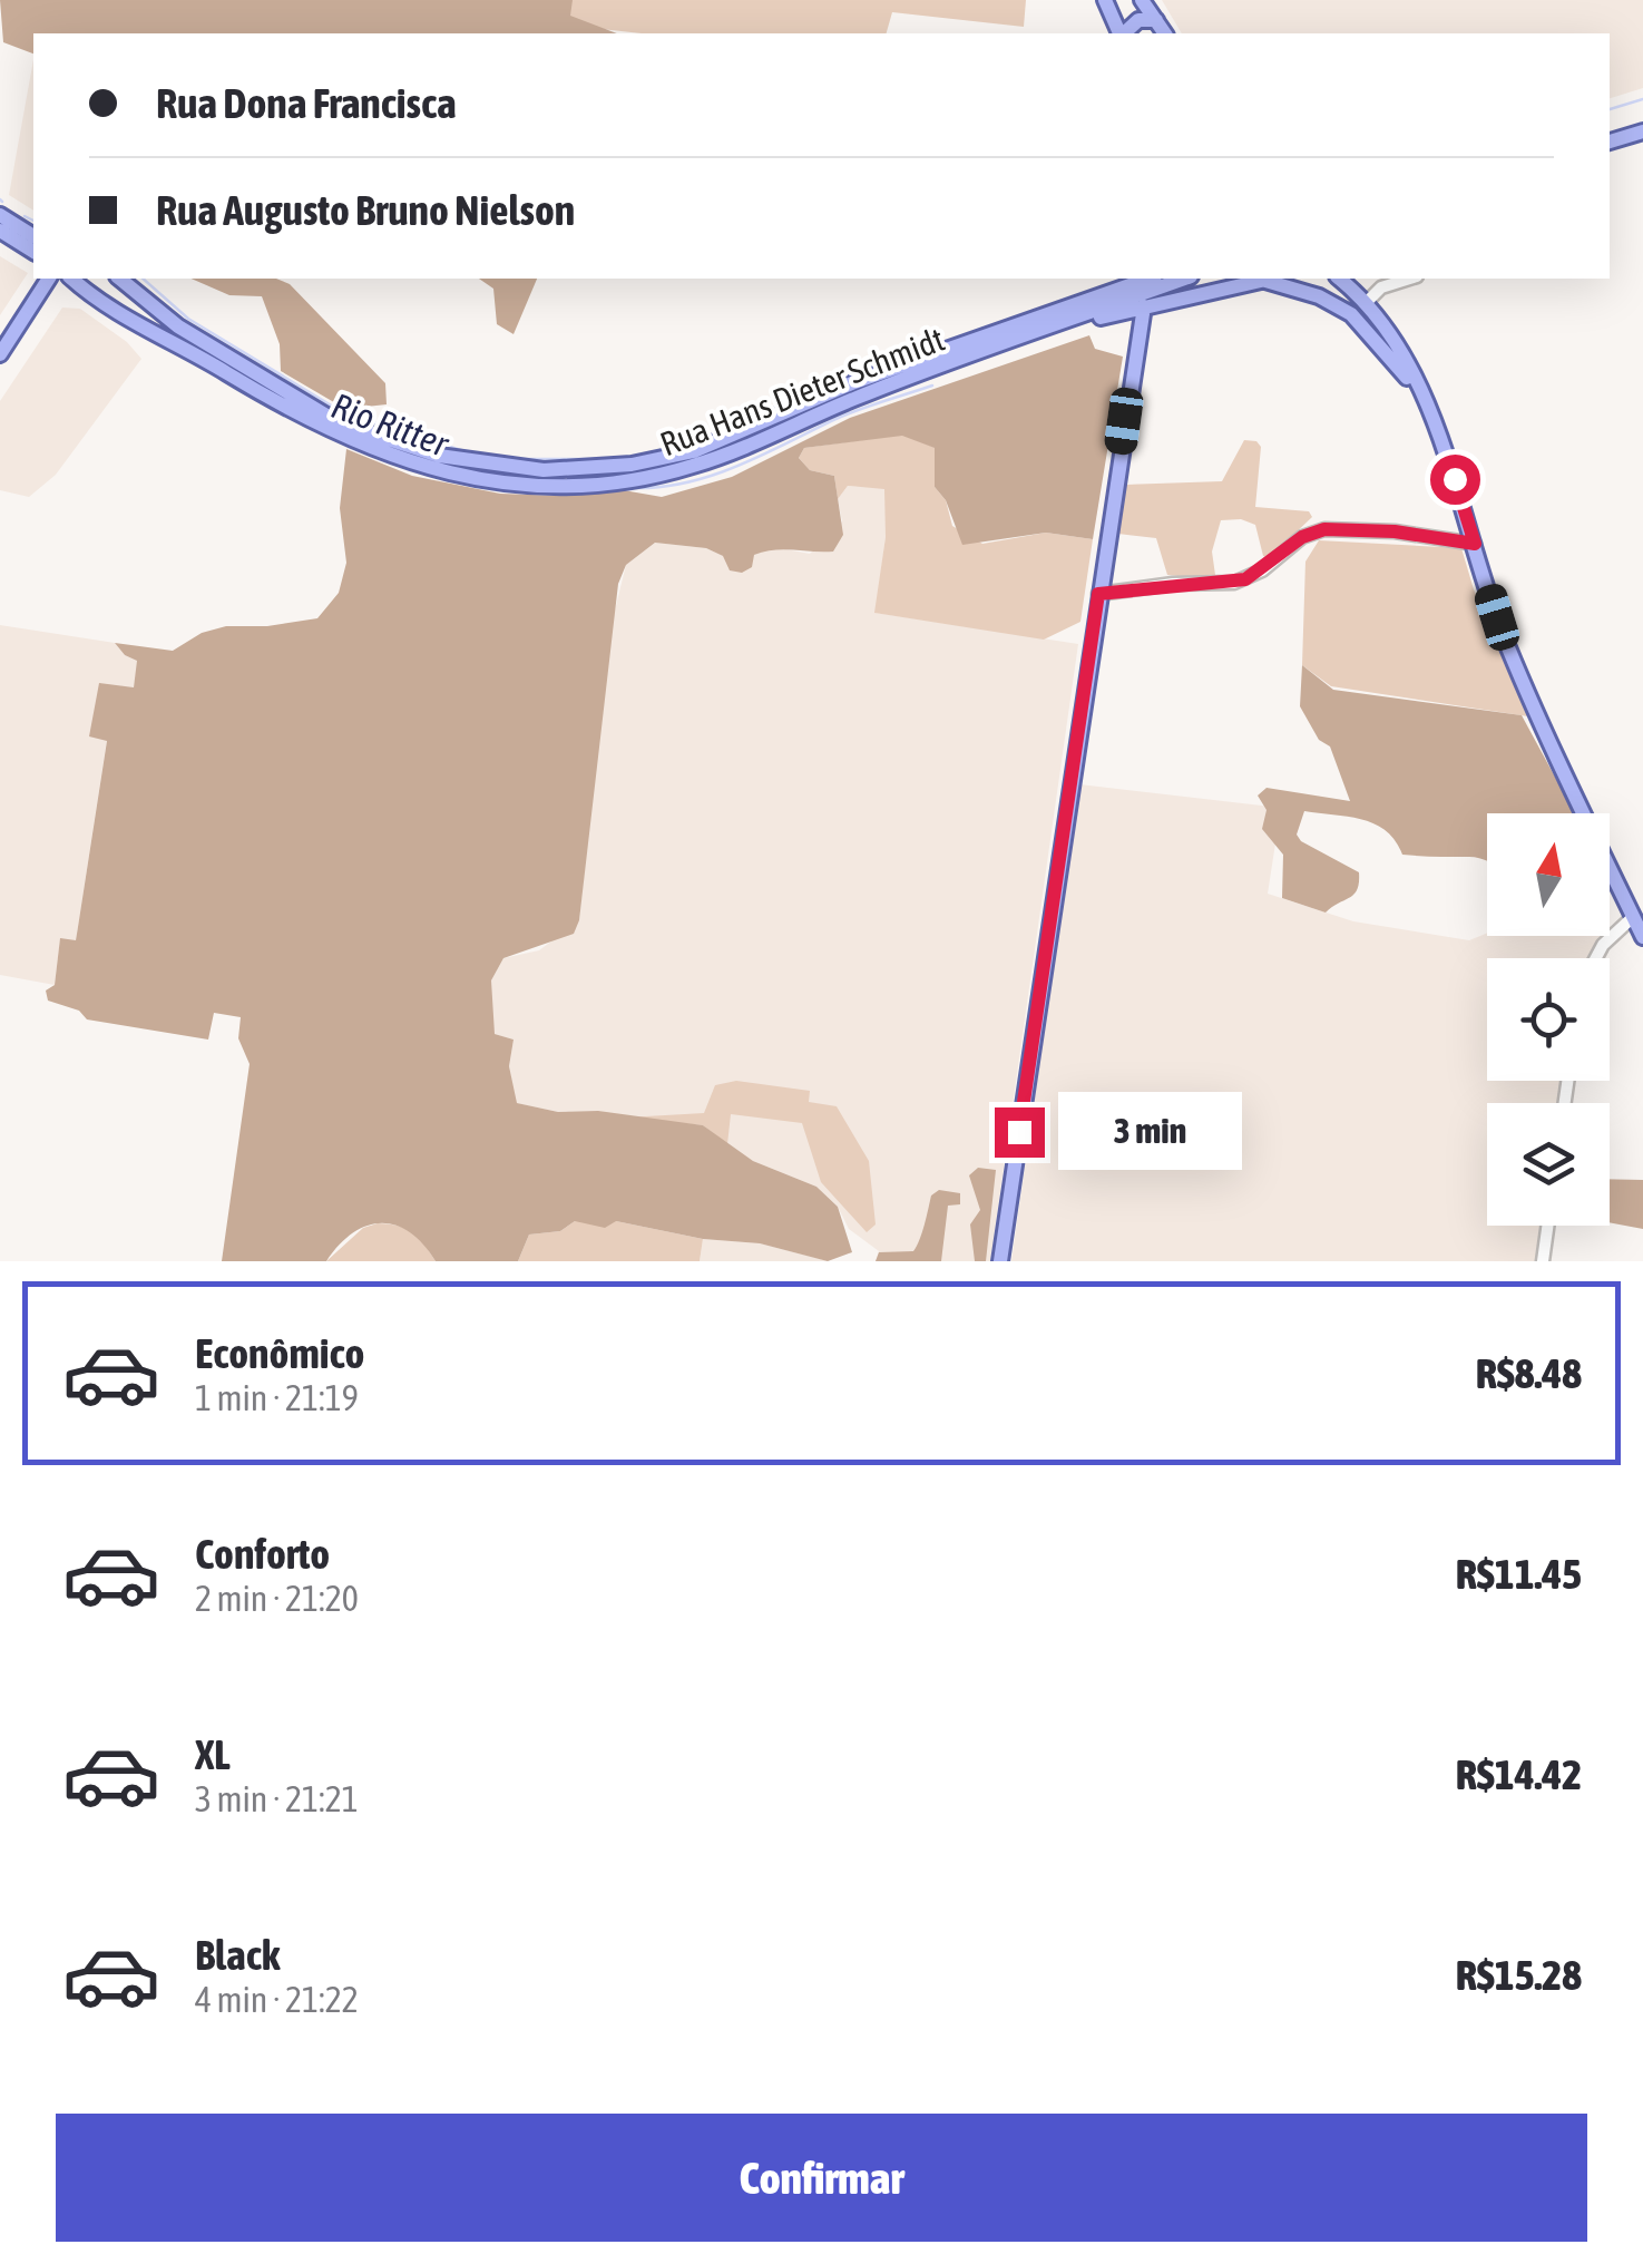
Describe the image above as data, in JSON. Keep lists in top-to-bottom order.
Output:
{
  "streets": {
    "main road": ["Rua Hans Dieter Schmidt"]
  },
  "water": ["Rio Ritter"],
  "north": "top",
  "page": {
    "banner": ["Rua Dona Francisca", "Rua Augusto Bruno Nielson"],
    "bubble": "3 min",
    "list": [
      {
        "name": "Econômico",
        "note": "1 min · 21:19",
        "value": "R$8.48"
      },
      {
        "name": "Conforto",
        "note": "2 min · 21:20",
        "value": "R$11.45"
      },
      {
        "name": "XL",
        "note": "3 min · 21:21",
        "value": "R$14.42"
      },
      {
        "name": "Black",
        "note": "4 min · 21:22",
        "value": "R$15.28"
      }
    ],
    "buttons": "Confirmar"
  }
}
